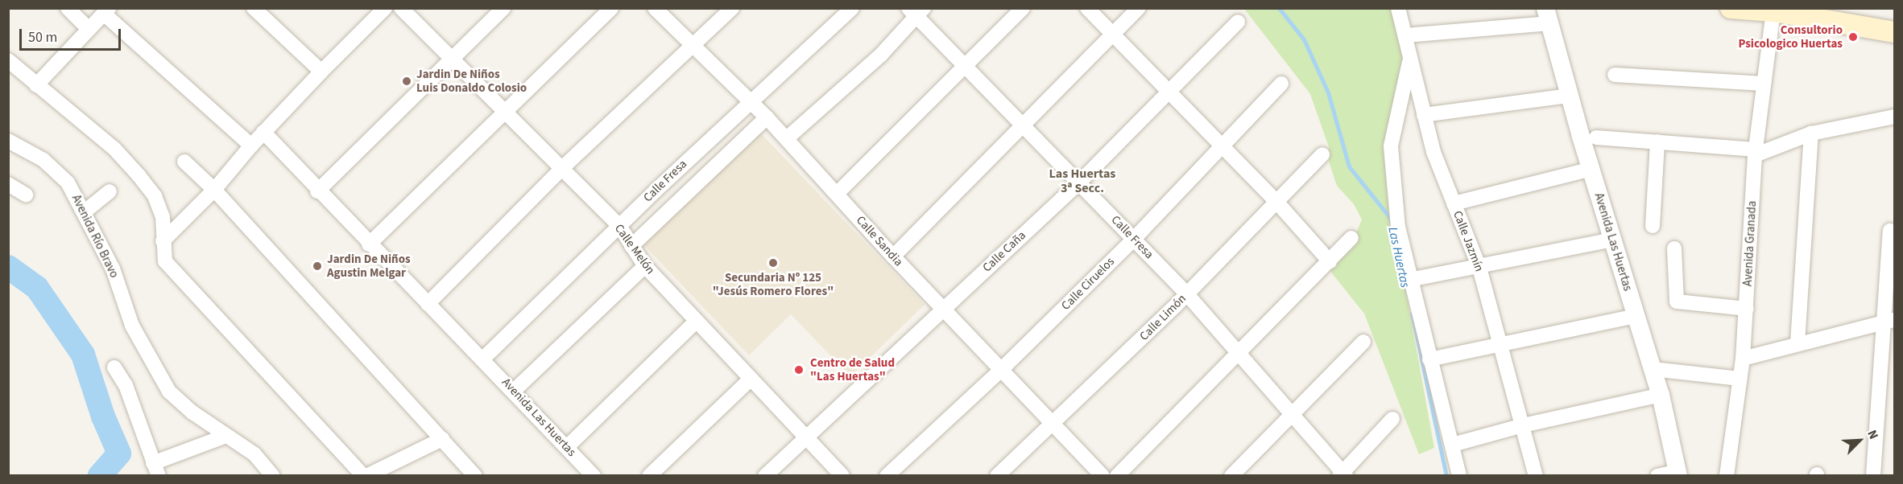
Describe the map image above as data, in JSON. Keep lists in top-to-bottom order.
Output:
{
  "streets": {
    "street": [
      "Calle Fresa",
      "Avenida Río Bravo",
      "Calle Sandia",
      "Calle Jazmín",
      "Avenida Las Huertas",
      "Avenida Granada",
      "Calle Melón",
      "Calle Caña",
      "Calle Ciruelos",
      "Calle Limón"
    ]
  },
  "crossings": [
    ["Calle Fresa", "Calle Sandia"],
    ["Calle Fresa", "Avenida Las Huertas"],
    ["Calle Fresa", "Calle Melón"],
    ["Calle Fresa", "Calle Caña"],
    ["Calle Fresa", "Calle Ciruelos"],
    ["Calle Fresa", "Calle Limón"],
    ["Calle Sandia", "Calle Caña"],
    ["Calle Sandia", "Calle Ciruelos"],
    ["Calle Sandia", "Calle Limón"],
    ["Calle Melón", "Calle Caña"]
  ],
  "districts": ["Las Huertas 3ª Secc."],
  "water": ["Las Huertas"],
  "places": [
    "Consultorio Psicologico Huertas",
    "Jardin De Niños Luis Donaldo Colosio",
    "Secundaria Nº 125 \"Jesús Romero Flores\"",
    "Jardin De Niños Agustin Melgar",
    "Centro de Salud \"Las Huertas\""
  ],
  "scale_bar": "50 m",
  "north": "top right"
}
